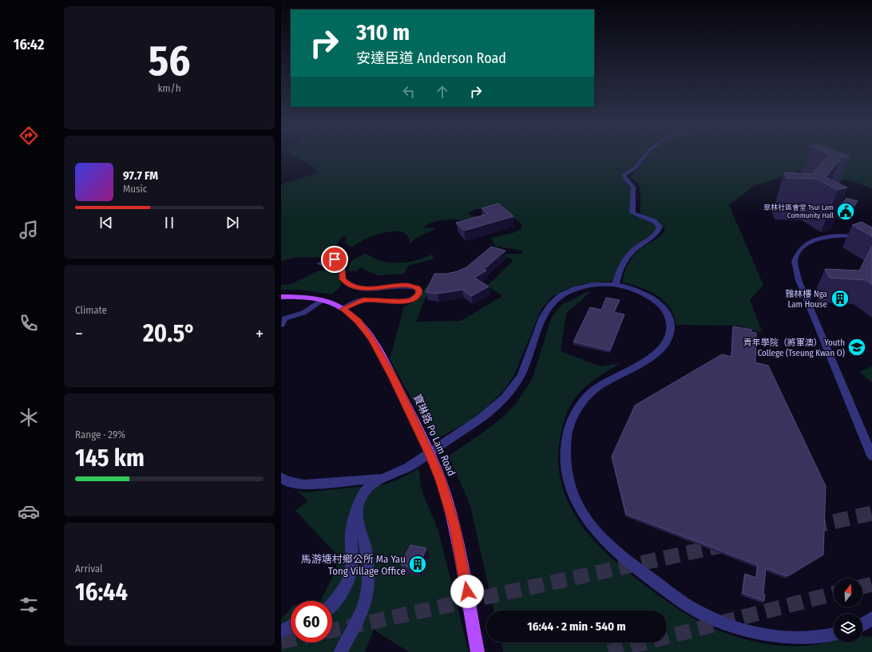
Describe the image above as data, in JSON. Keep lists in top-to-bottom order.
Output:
{
  "streets": {
    "main road": ["寶琳路 Po Lam Road"]
  },
  "places": {
    "public building": ["翠林社區會堂 Tsui Lam Community Hall"],
    "building": ["雅林樓 Nga Lam House", "馬游塘村鄉公所 Ma Yau Tong Village Office"],
    "school or university": ["青年學院（將軍澳） Youth College (Tseung Kwan O)"]
  },
  "north": "top",
  "page": {
    "tabs": "16:42",
    "tile": [
      ["56", "km/h"],
      "Climate",
      ["Range · 29%", "145 km"],
      ["Arrival", "16:44"]
    ],
    "turn": ["310 m", "安達臣道 Anderson Road"],
    "song": ["97.7 FM", "Music"],
    "heat": ["−", "20.5°", "+"],
    "limit": "60",
    "trip": "16:44 · 2 min · 540 m"
  }
}
